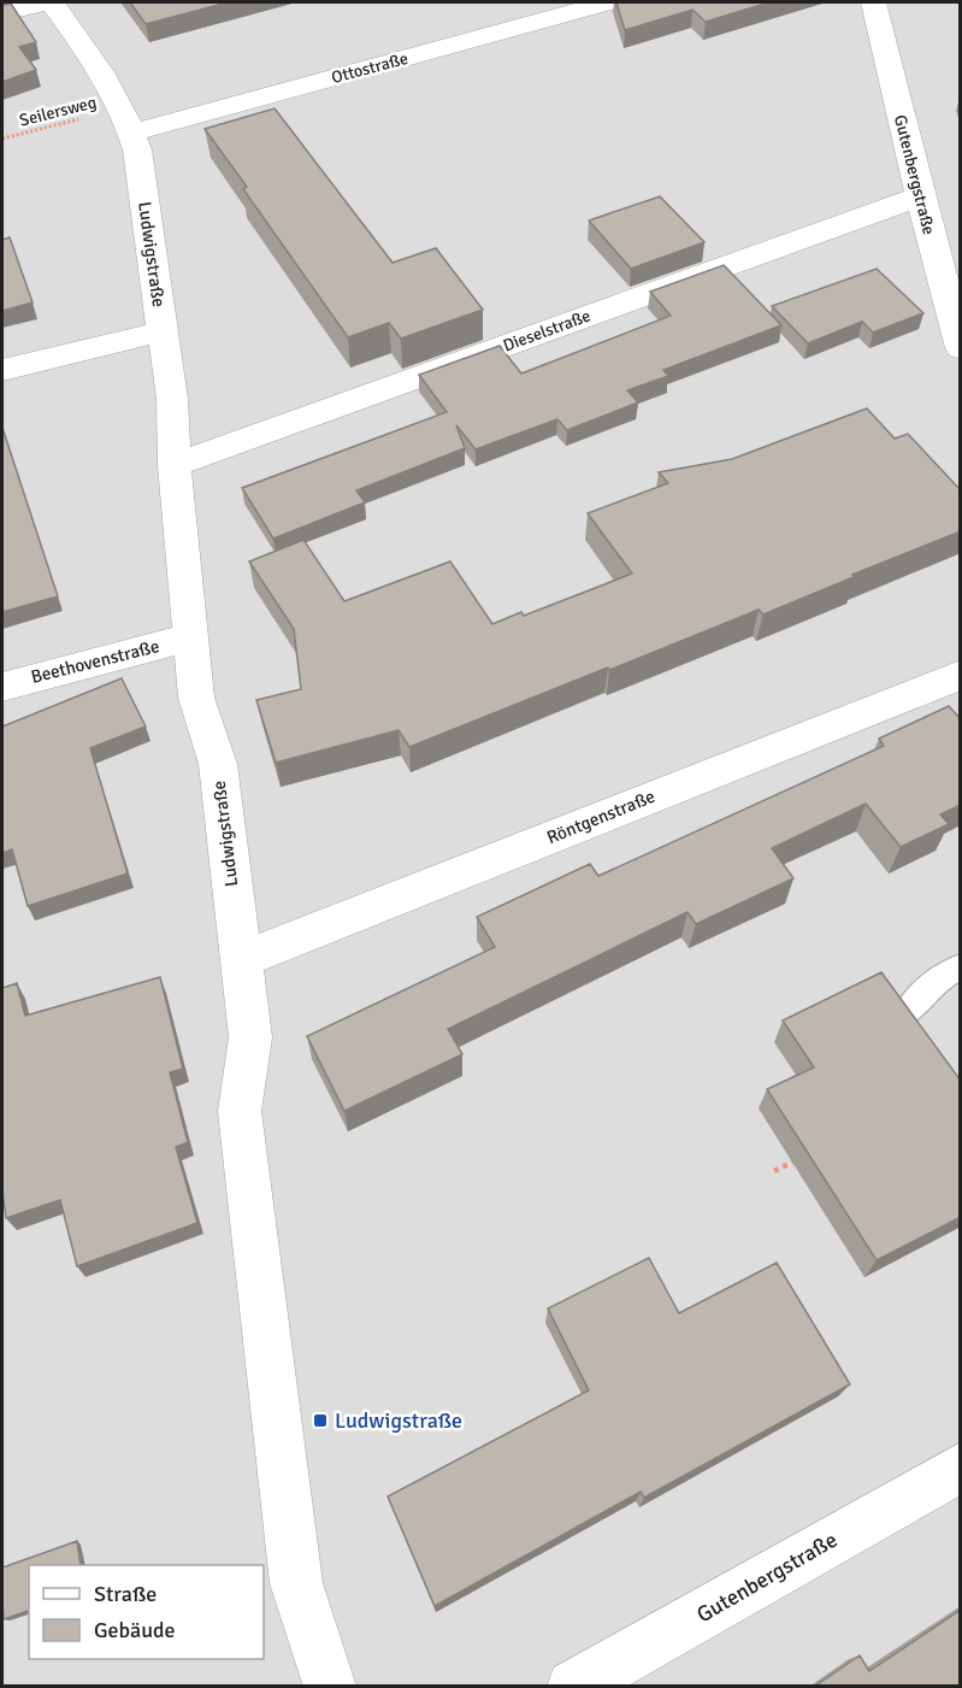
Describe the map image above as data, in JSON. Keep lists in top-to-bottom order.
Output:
{
  "streets": {
    "street": [
      "Ottostraße",
      "Gutenbergstraße",
      "Ludwigstraße",
      "Dieselstraße",
      "Beethovenstraße",
      "Röntgenstraße"
    ],
    "path": ["Seilersweg"]
  },
  "crossings": [
    ["Ottostraße", "Seilersweg"],
    ["Ottostraße", "Ludwigstraße"],
    ["Seilersweg", "Ludwigstraße"],
    ["Gutenbergstraße", "Dieselstraße"],
    ["Ludwigstraße", "Dieselstraße"],
    ["Ludwigstraße", "Beethovenstraße"],
    ["Ludwigstraße", "Röntgenstraße"]
  ],
  "places": {
    "transit": ["Ludwigstraße"]
  },
  "legend": ["Straße", "Gebäude"]
}
